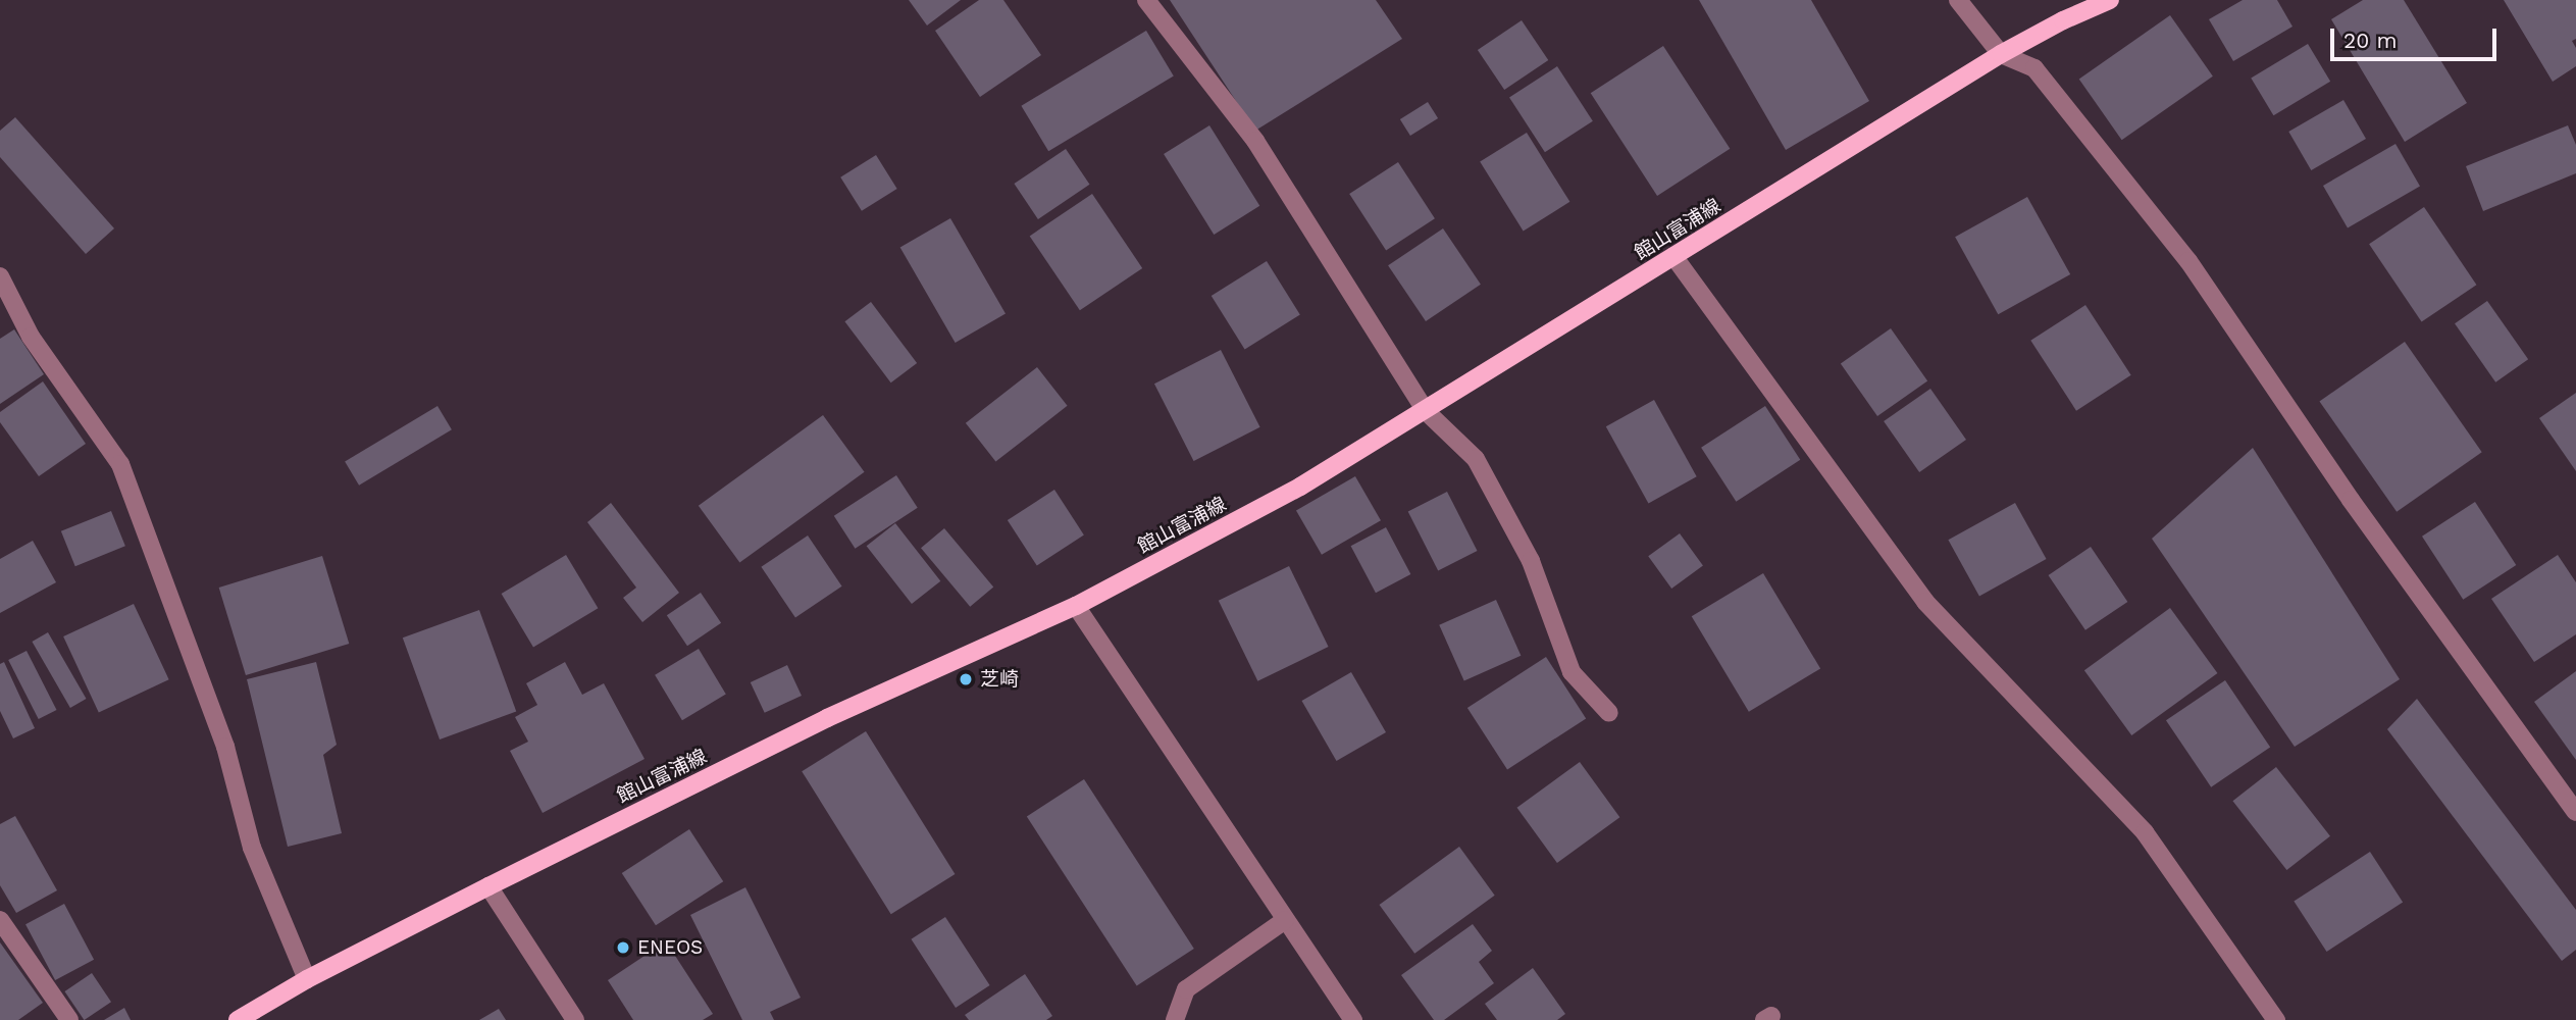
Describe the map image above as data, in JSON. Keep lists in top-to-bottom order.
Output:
{
  "streets": {
    "main road": ["館山富浦線"]
  },
  "places": ["芝崎", "ENEOS"],
  "scale_bar": "20 m"
}
